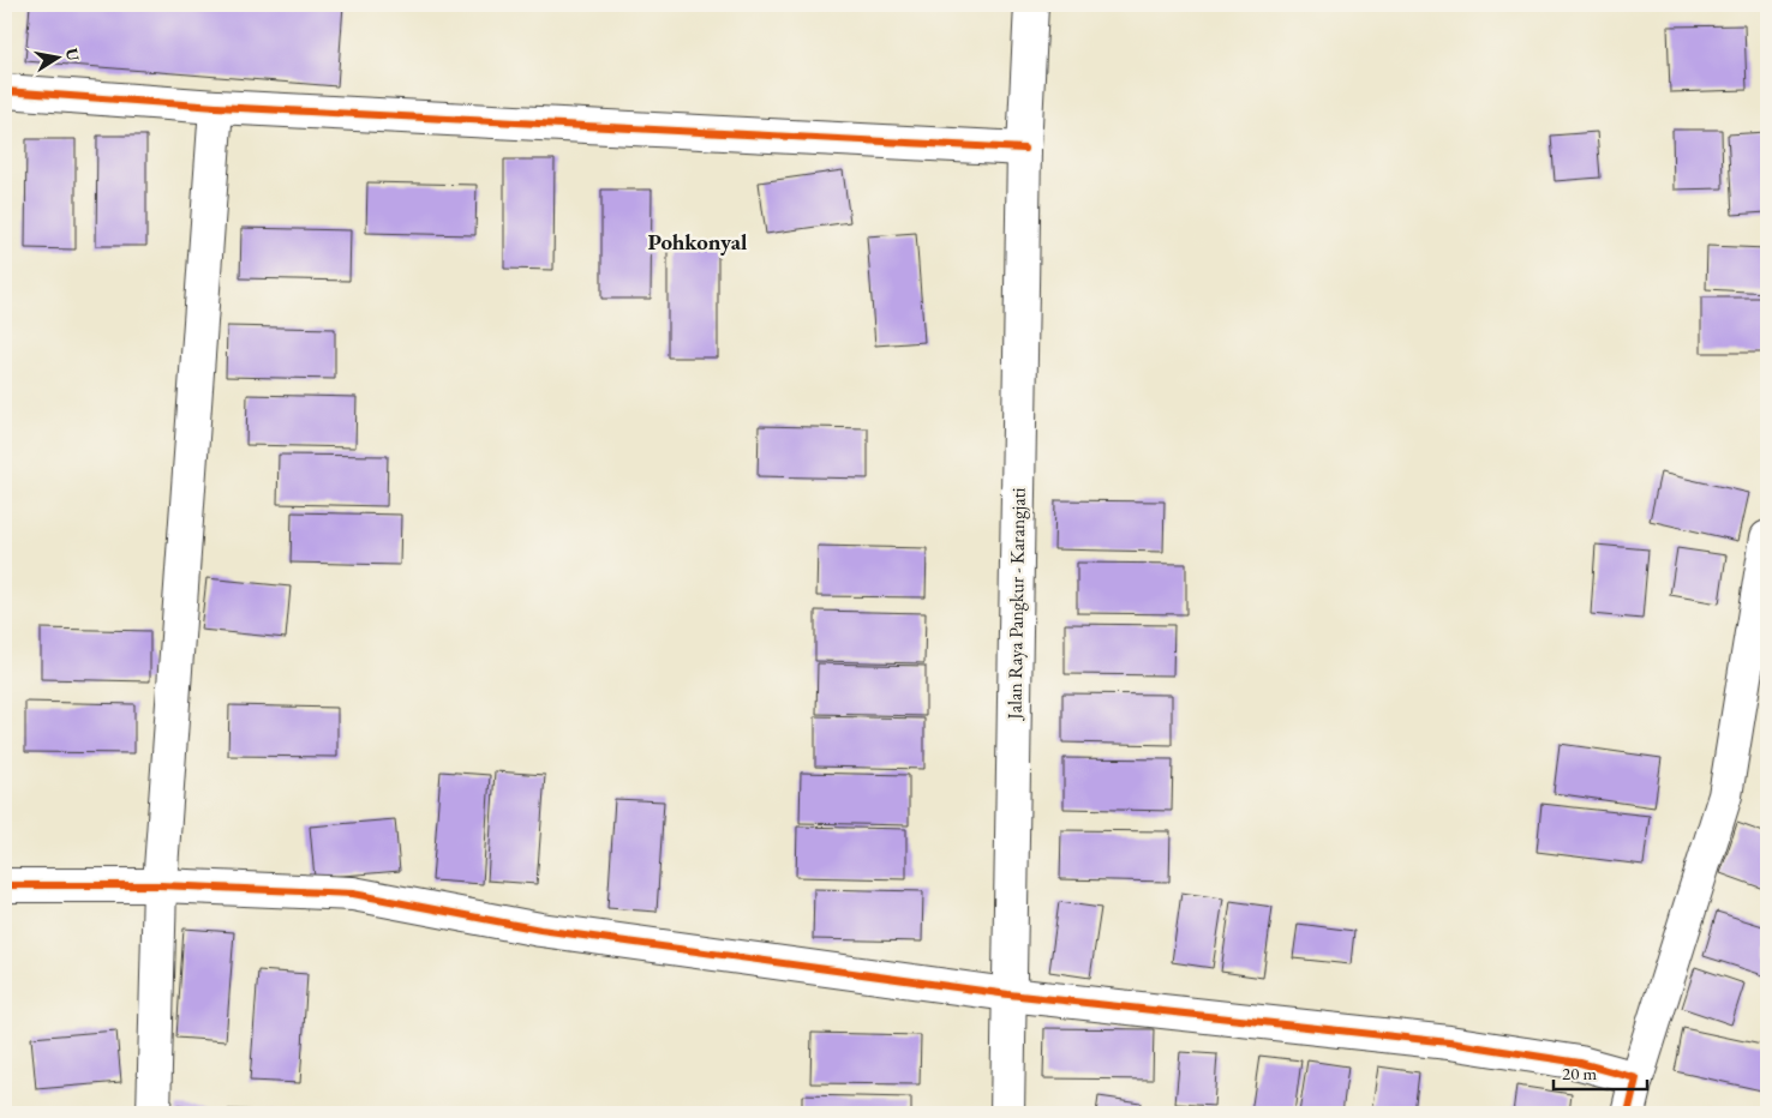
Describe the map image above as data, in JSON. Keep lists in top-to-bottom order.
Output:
{
  "streets": {
    "street": ["Jalan Raya Pangkur - Karangjati"]
  },
  "districts": ["Pohkonyal"],
  "scale_bar": "20 m",
  "north": "right"
}
